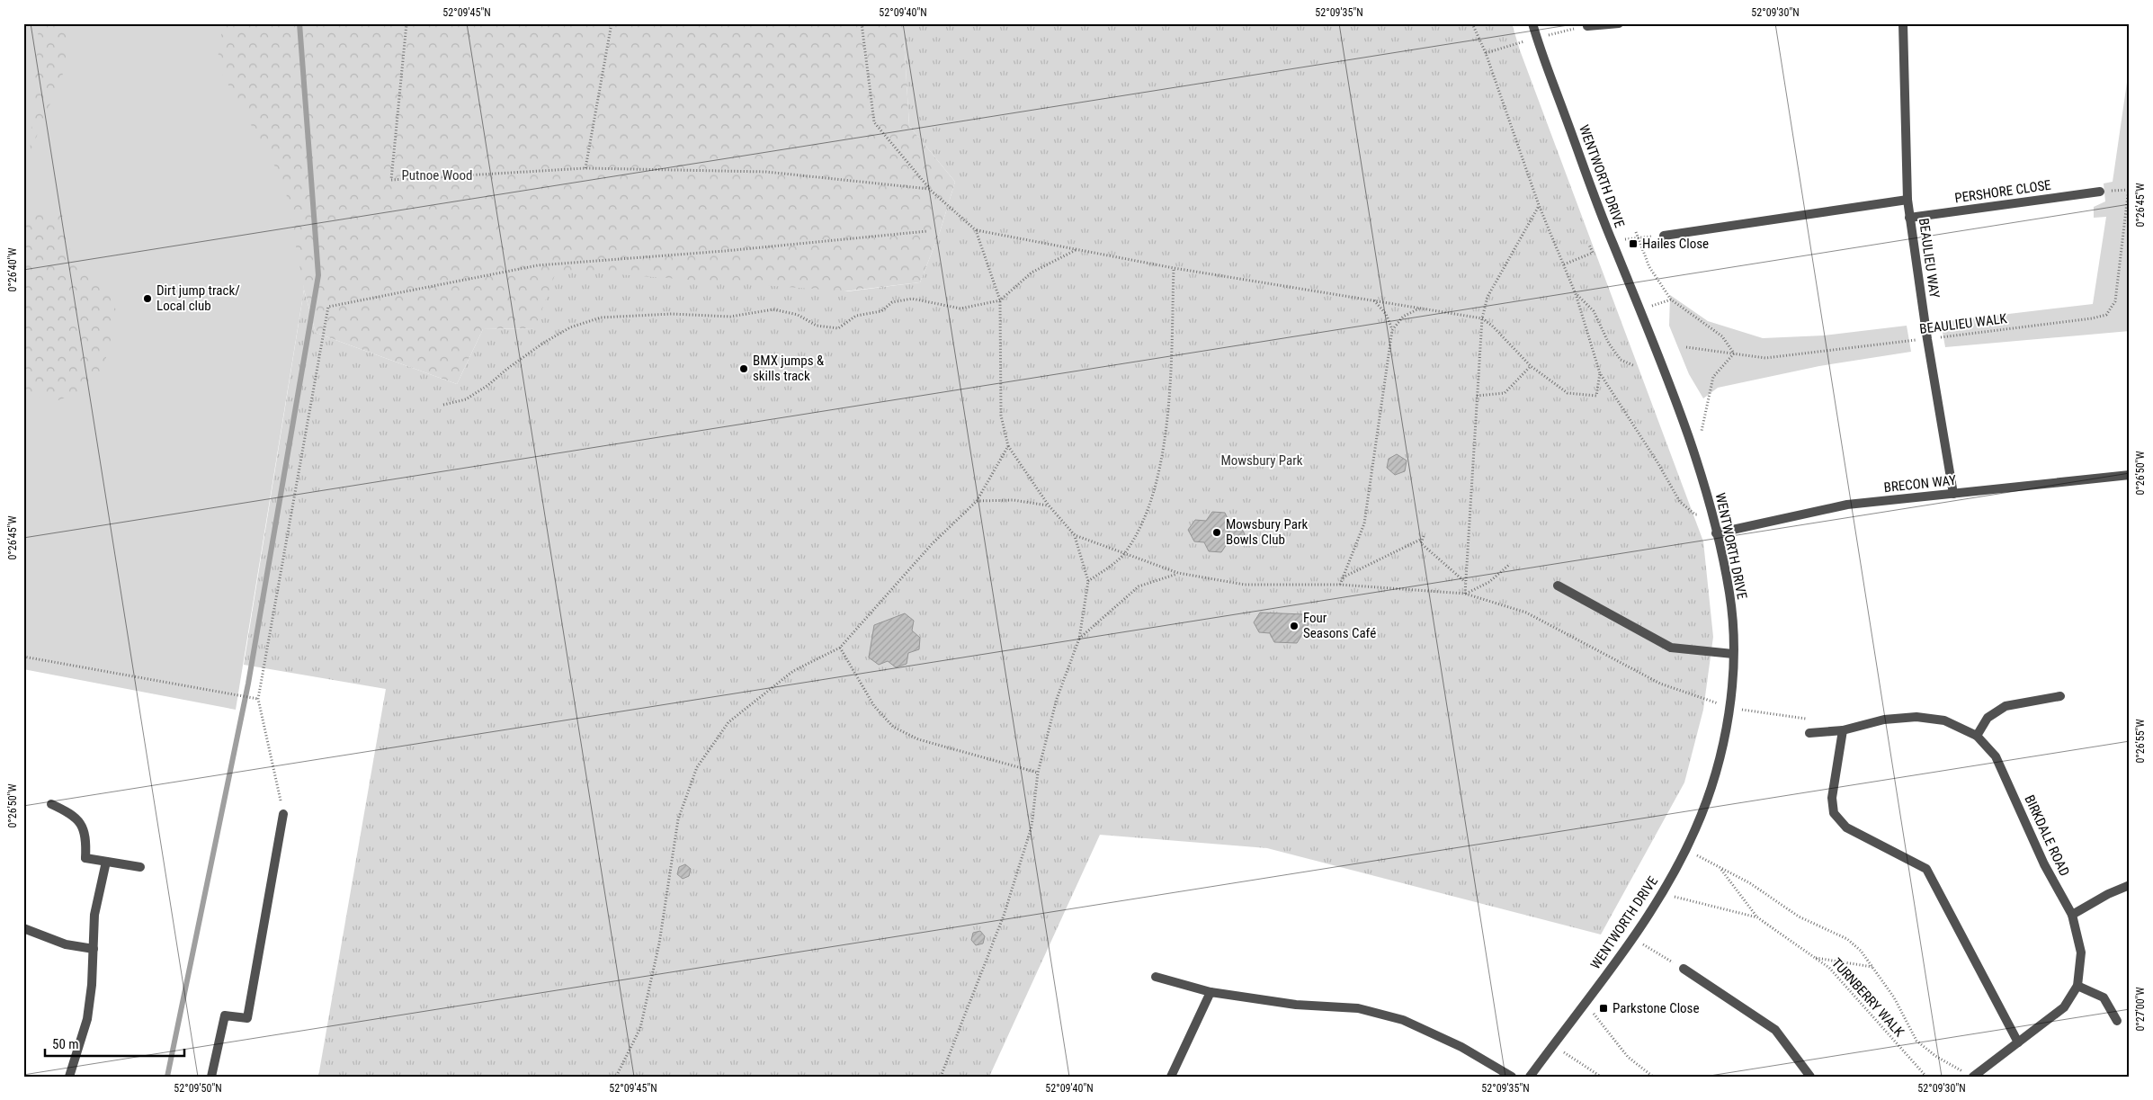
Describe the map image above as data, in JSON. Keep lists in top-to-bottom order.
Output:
{
  "streets": {
    "street": [
      "WENTWORTH DRIVE",
      "PERSHORE CLOSE",
      "BEAULIEU WAY",
      "BRECON WAY",
      "BIRKDALE ROAD"
    ],
    "path": ["BEAULIEU WALK", "TURNBERRY WALK"]
  },
  "crossings": [
    ["WENTWORTH DRIVE", "BRECON WAY"],
    ["WENTWORTH DRIVE", "TURNBERRY WALK"],
    ["PERSHORE CLOSE", "BEAULIEU WAY"],
    ["BEAULIEU WAY", "BEAULIEU WALK"],
    ["BEAULIEU WAY", "BRECON WAY"]
  ],
  "parks": ["Putnoe Wood", "Mowsbury Park"],
  "places": {
    "transit": ["Hailes Close", "Parkstone Close"],
    "other": [
      "Dirt jump track/ Local club",
      "BMX jumps & skills track",
      "Mowsbury Park Bowls Club",
      "Four Seasons Café"
    ]
  },
  "scale_bar": "50 m",
  "coordinates": [
    "52°09'45\"N",
    "52°09'40\"N",
    "52°09'35\"N",
    "52°09'30\"N",
    "0°26'45\"W",
    "0°26'40\"W",
    "0°26'50\"W",
    "0°26'55\"W",
    "0°27'00\"W",
    "52°09'50\"N"
  ]
}
